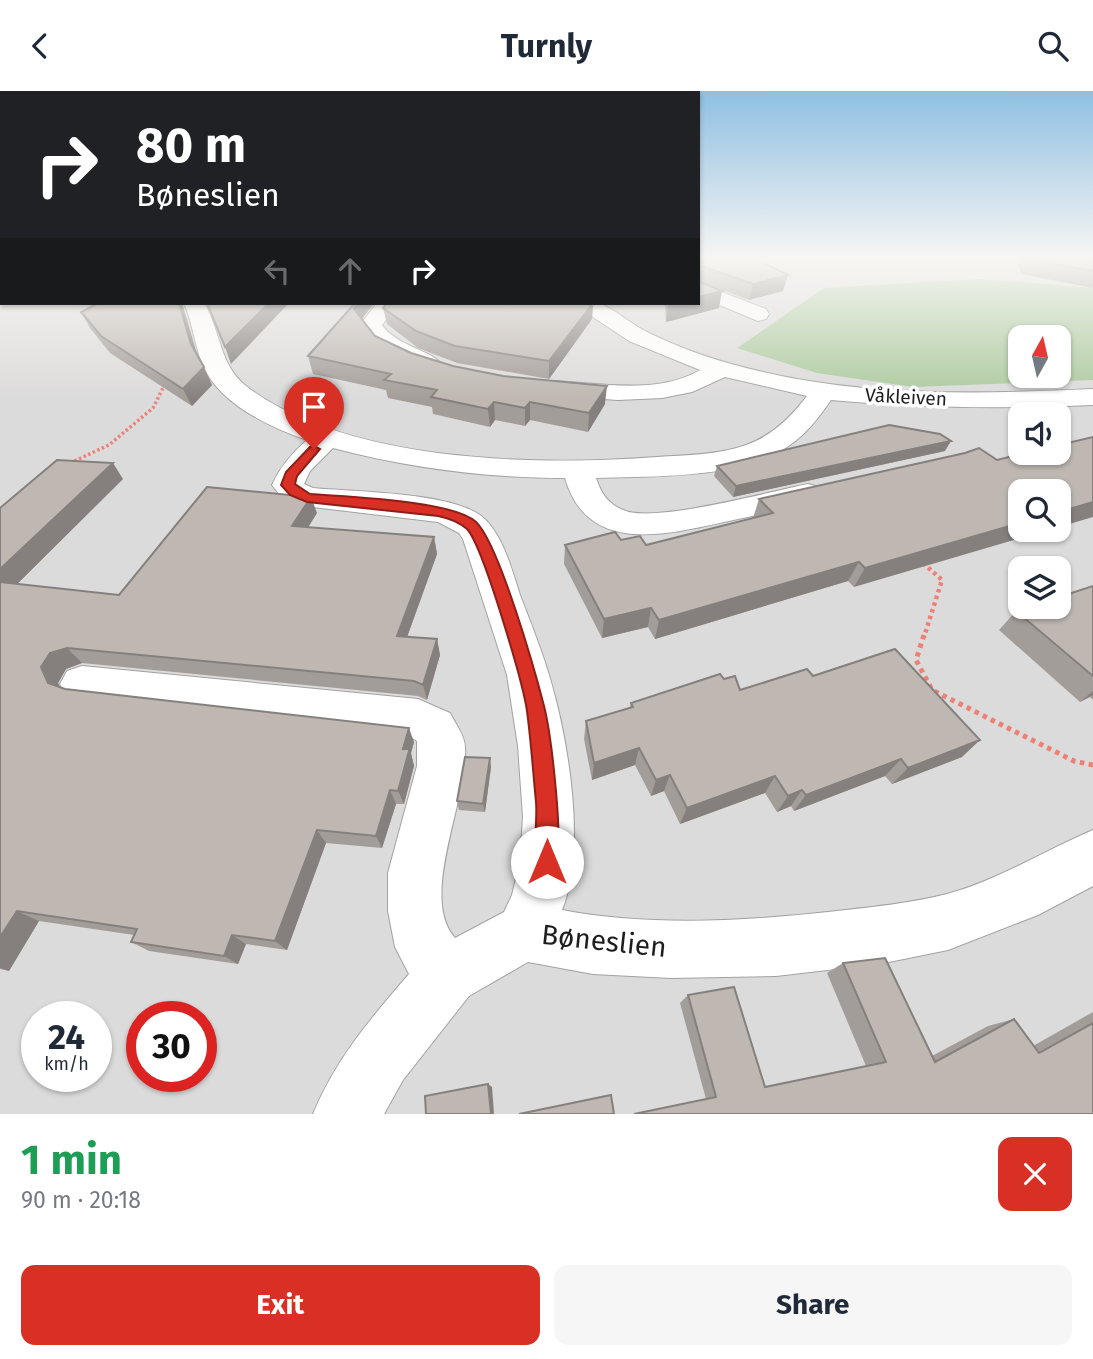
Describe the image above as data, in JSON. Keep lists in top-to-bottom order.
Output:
{
  "streets": {
    "street": ["Våkleiven", "Bøneslien"]
  },
  "north": "top",
  "page": {
    "header": "Turnly",
    "turn": ["80 m", "Bøneslien"],
    "speed": "24 km/h",
    "limit": "30",
    "heading": ["1 min", "90 m · 20:18"],
    "buttons": ["Exit", "Share"]
  }
}
